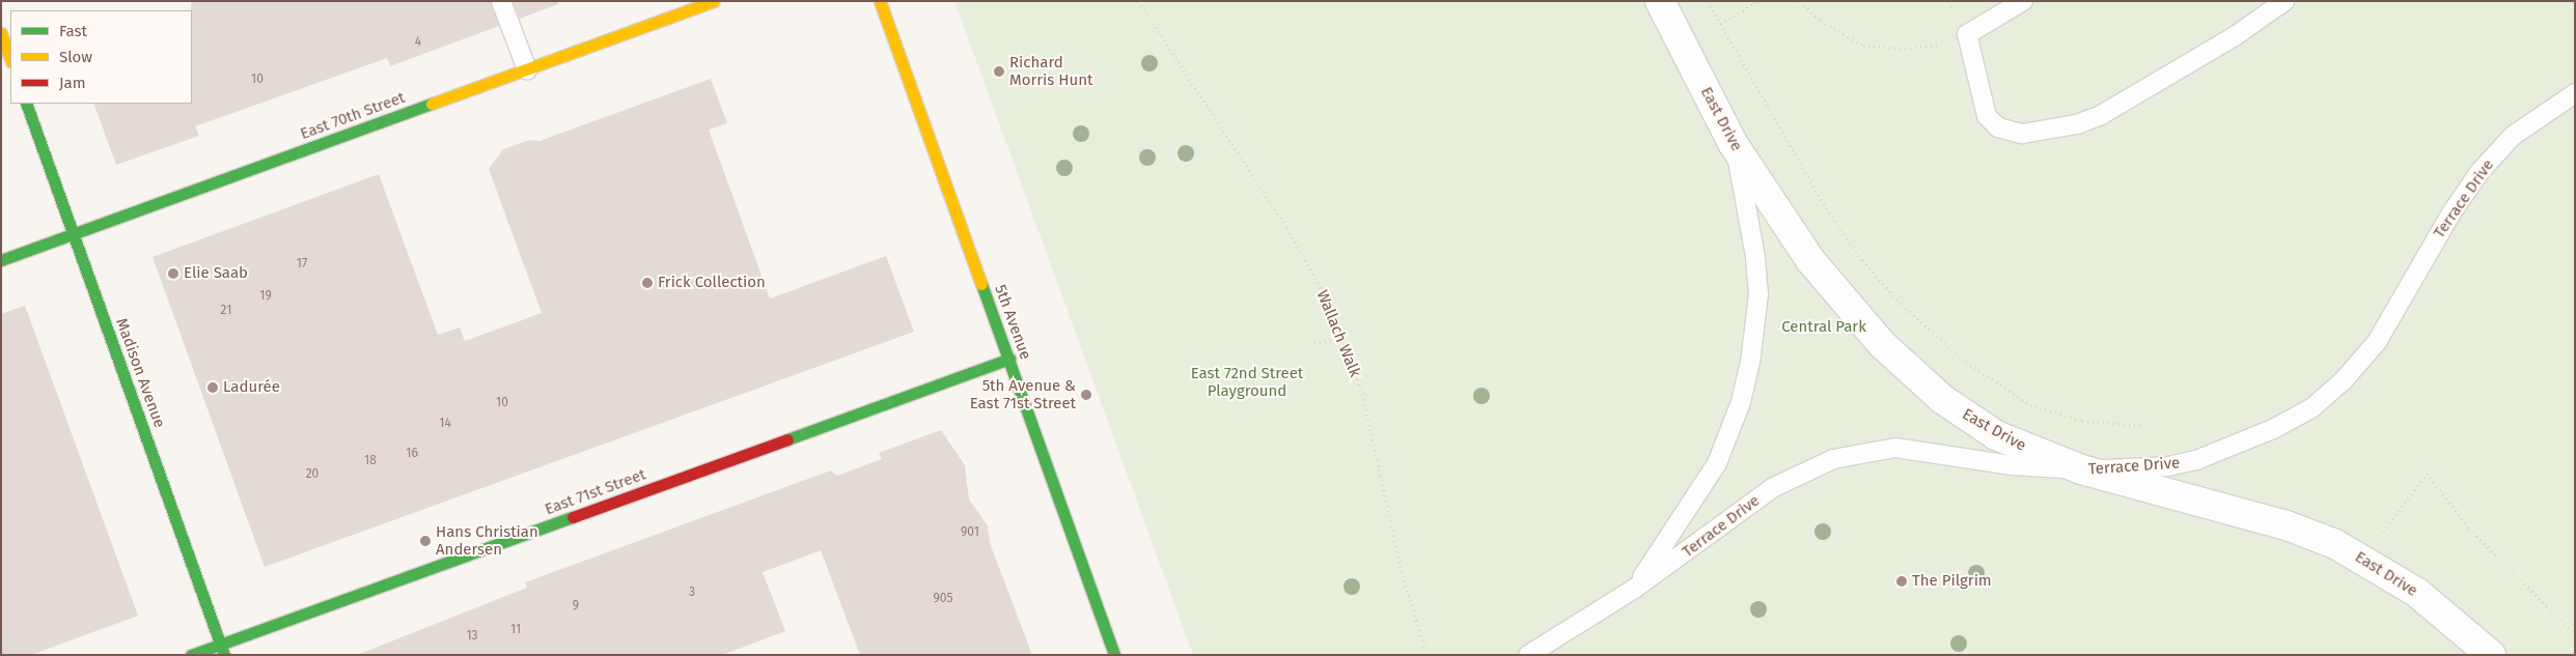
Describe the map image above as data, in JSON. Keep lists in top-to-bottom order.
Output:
{
  "streets": {
    "street": [
      "East 70th Street",
      "East Drive",
      "5th Avenue",
      "Madison Avenue",
      "East 71st Street"
    ],
    "lane": ["Terrace Drive"],
    "path": ["Wallach Walk"]
  },
  "crossings": [
    ["East 70th Street", "Madison Avenue"],
    ["East Drive", "Terrace Drive"],
    ["5th Avenue", "East 71st Street"],
    ["Madison Avenue", "East 71st Street"]
  ],
  "parks": ["Central Park", "East 72nd Street Playground"],
  "places": [
    "Richard Morris Hunt",
    "Elie Saab",
    "Frick Collection",
    "Ladurée",
    "5th Avenue & East 71st Street",
    "Hans Christian Andersen",
    "The Pilgrim"
  ],
  "house_numbers": [
    "4",
    "10",
    "17",
    "19",
    "21",
    "10",
    "14",
    "16",
    "18",
    "20",
    "901",
    "3",
    "905",
    "9",
    "11",
    "13"
  ],
  "legend": ["Fast", "Slow", "Jam"]
}
